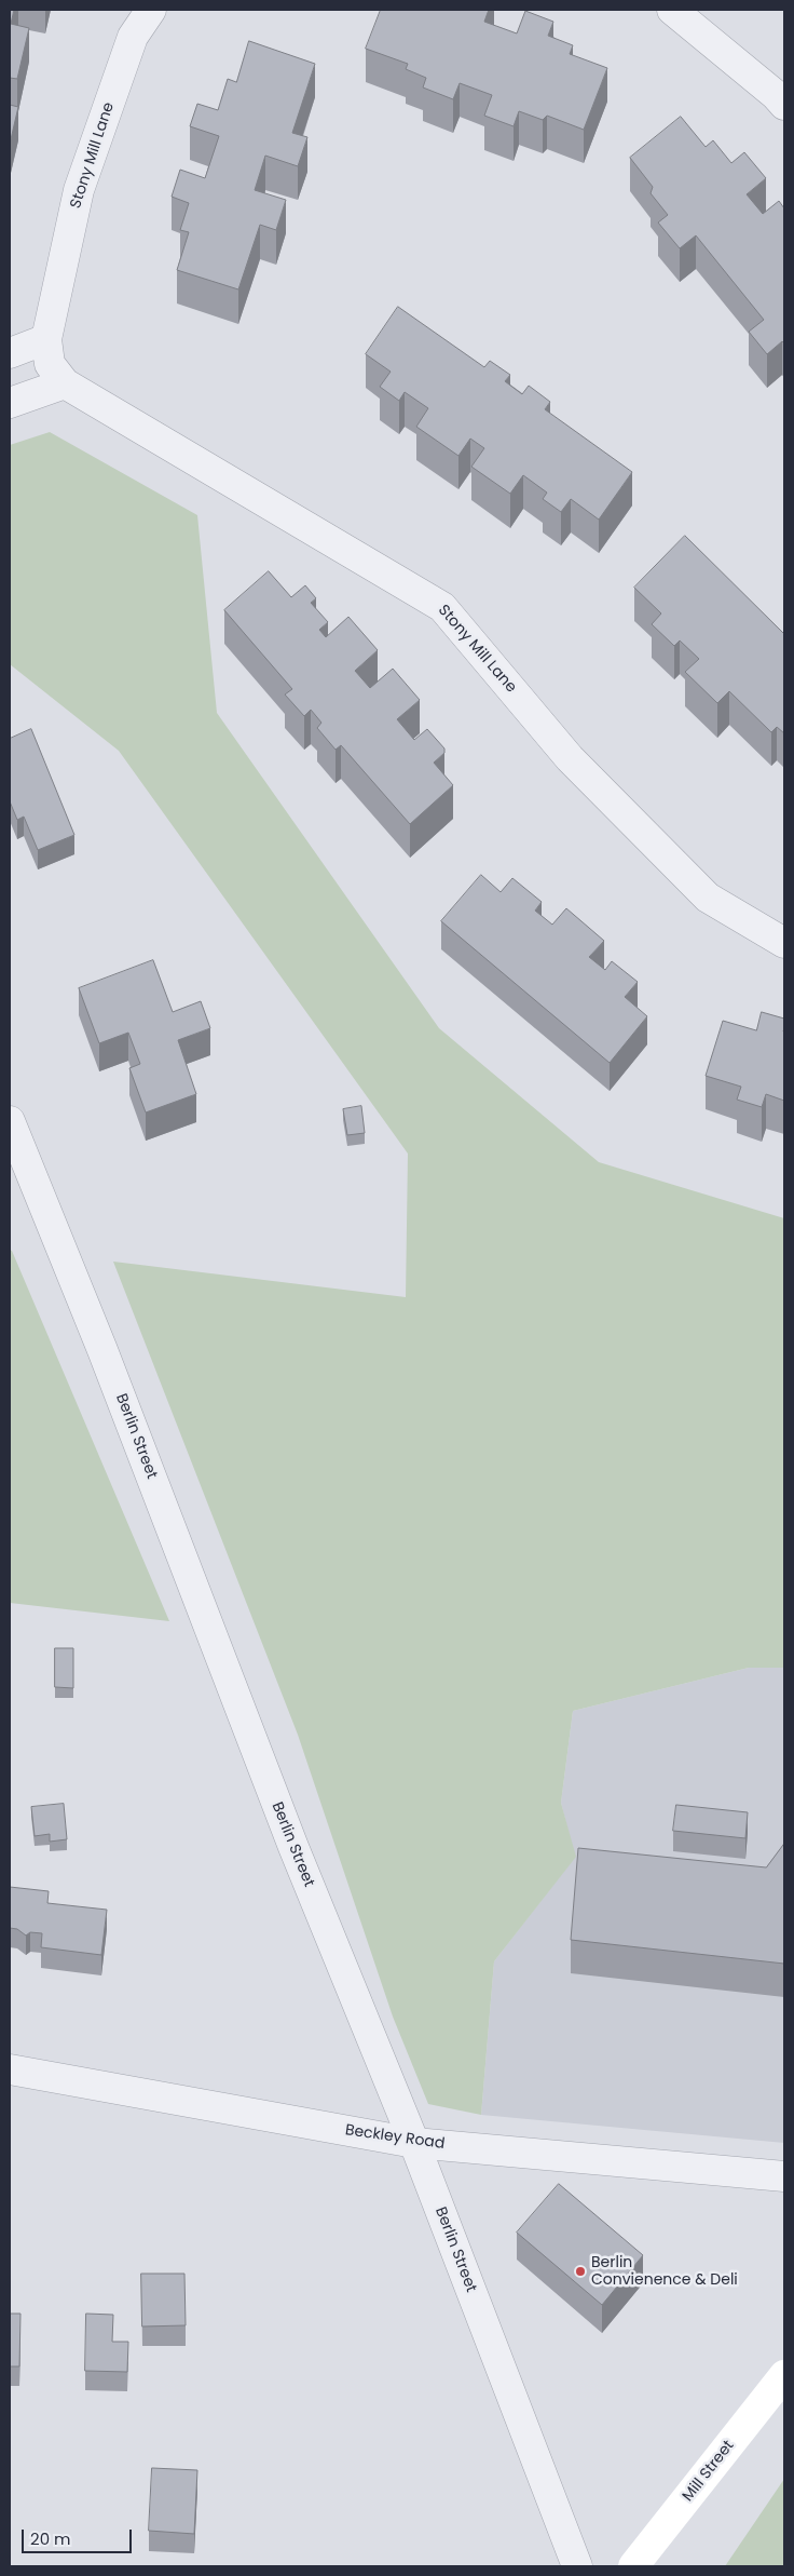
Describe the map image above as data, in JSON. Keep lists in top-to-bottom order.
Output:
{
  "streets": {
    "main road": ["Mill Street"],
    "street": ["Stony Mill Lane", "Berlin Street", "Beckley Road"]
  },
  "crossings": [
    ["Berlin Street", "Beckley Road"]
  ],
  "places": ["Berlin Convienence & Deli"],
  "scale_bar": "20 m"
}
